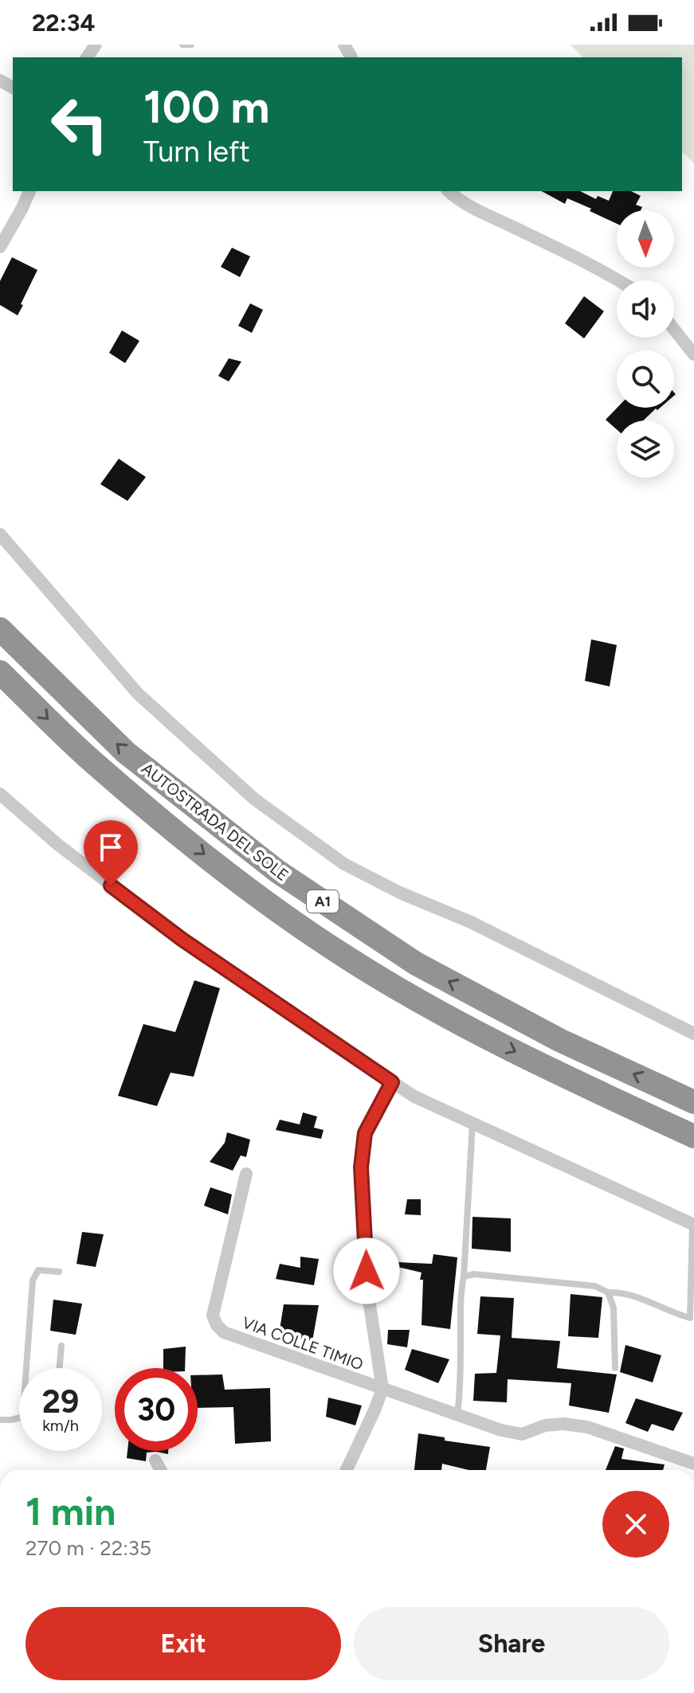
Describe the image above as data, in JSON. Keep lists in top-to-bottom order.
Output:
{
  "streets": {
    "highway": ["AUTOSTRADA DEL SOLE", "A1"],
    "street": ["VIA COLLE TIMIO"]
  },
  "north": "bottom",
  "page": {
    "status": "22:34",
    "turn": ["100 m", "Turn left"],
    "speed": "29 km/h",
    "limit": "30",
    "heading": ["1 min", "270 m · 22:35"],
    "buttons": ["Exit", "Share"]
  }
}
